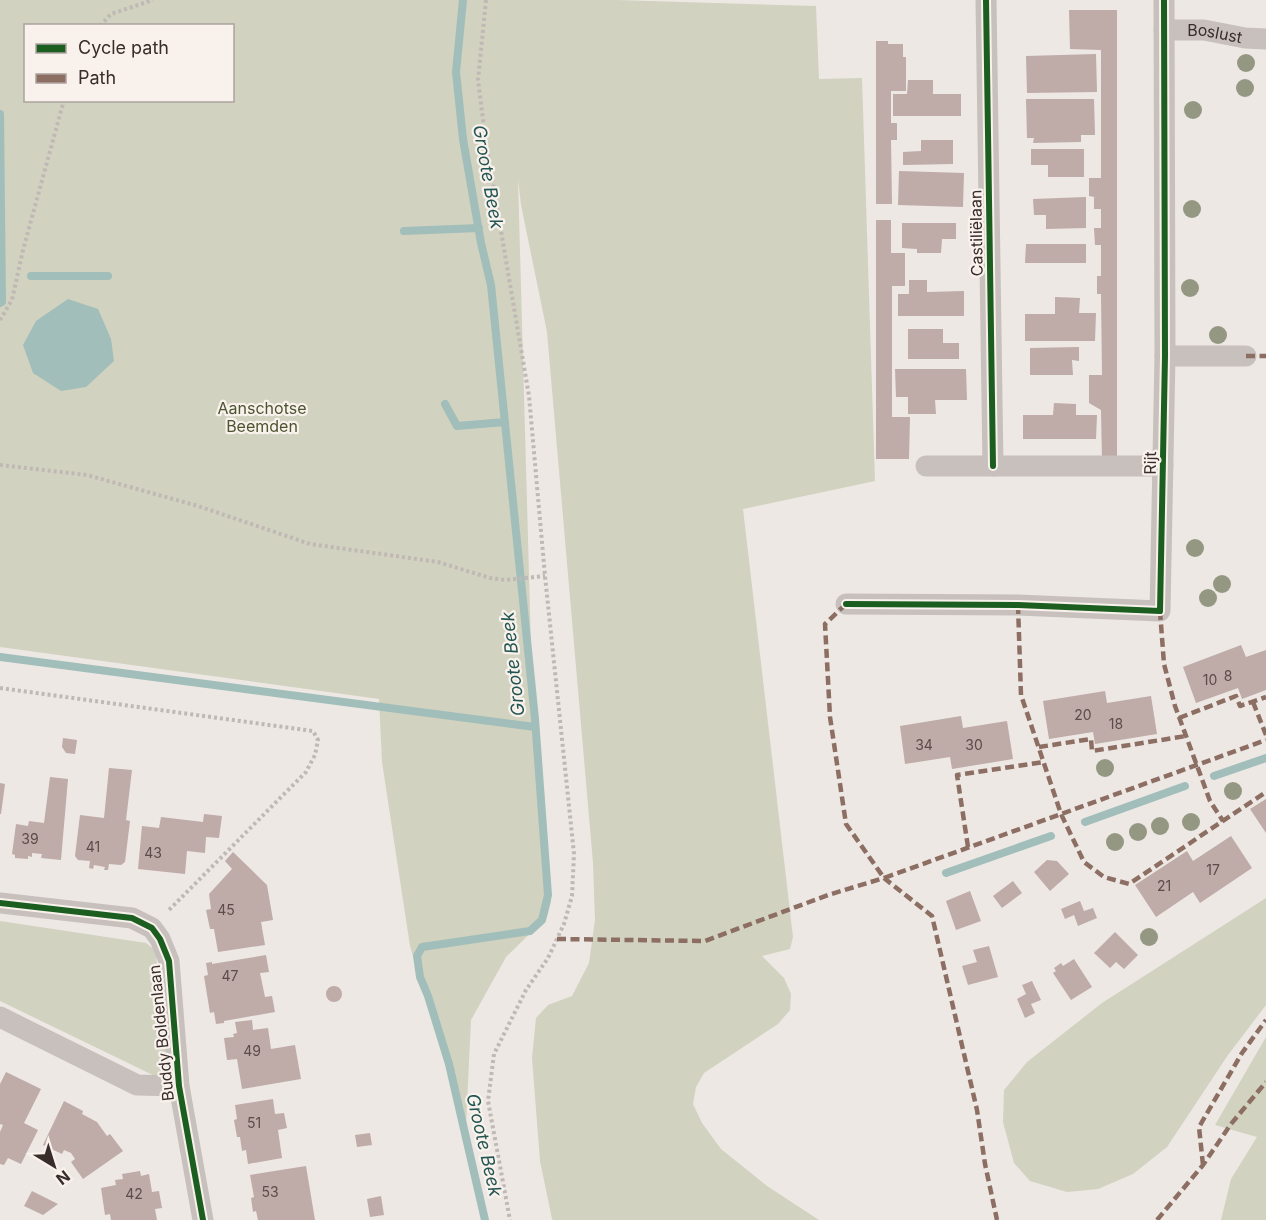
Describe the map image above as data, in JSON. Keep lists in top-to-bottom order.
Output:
{
  "streets": {
    "street": [
      "Boslust",
      "Castiliëlaan",
      "Rijt",
      "Buddy Boldenlaan"
    ]
  },
  "crossings": [
    ["Boslust", "Rijt"]
  ],
  "water": ["Groote Beek"],
  "parks": ["Aanschotse Beemden"],
  "house_numbers": [
    "8",
    "10",
    "20",
    "18",
    "34",
    "30",
    "39",
    "41",
    "43",
    "17",
    "21",
    "45",
    "47",
    "49",
    "51",
    "53",
    "42"
  ],
  "legend": ["Cycle path", "Path"],
  "north": "bottom right"
}
